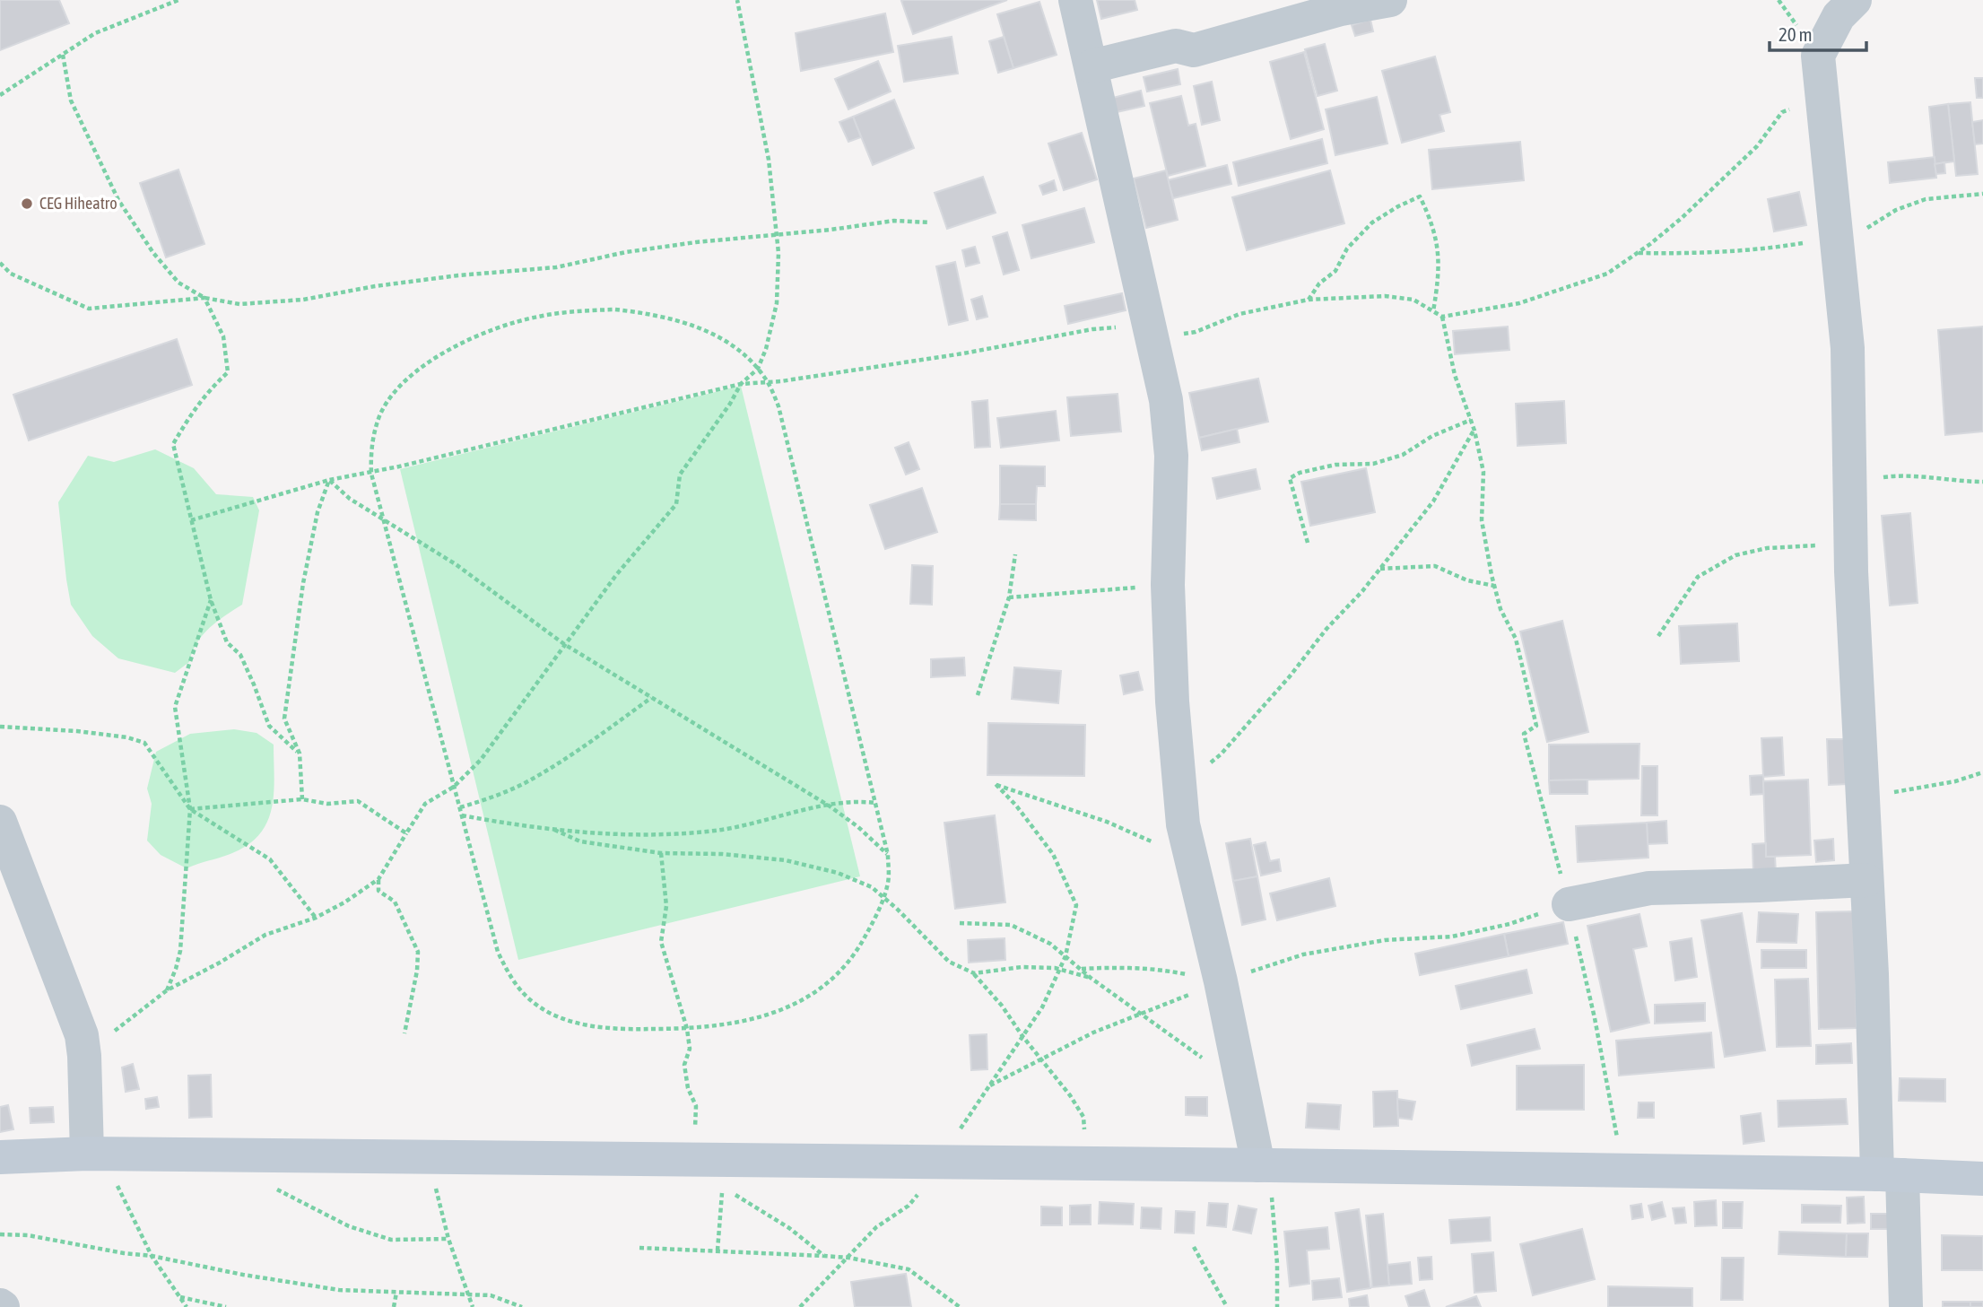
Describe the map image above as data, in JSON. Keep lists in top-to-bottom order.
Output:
{
  "places": ["CEG Hiheatro"],
  "scale_bar": "20 m"
}
